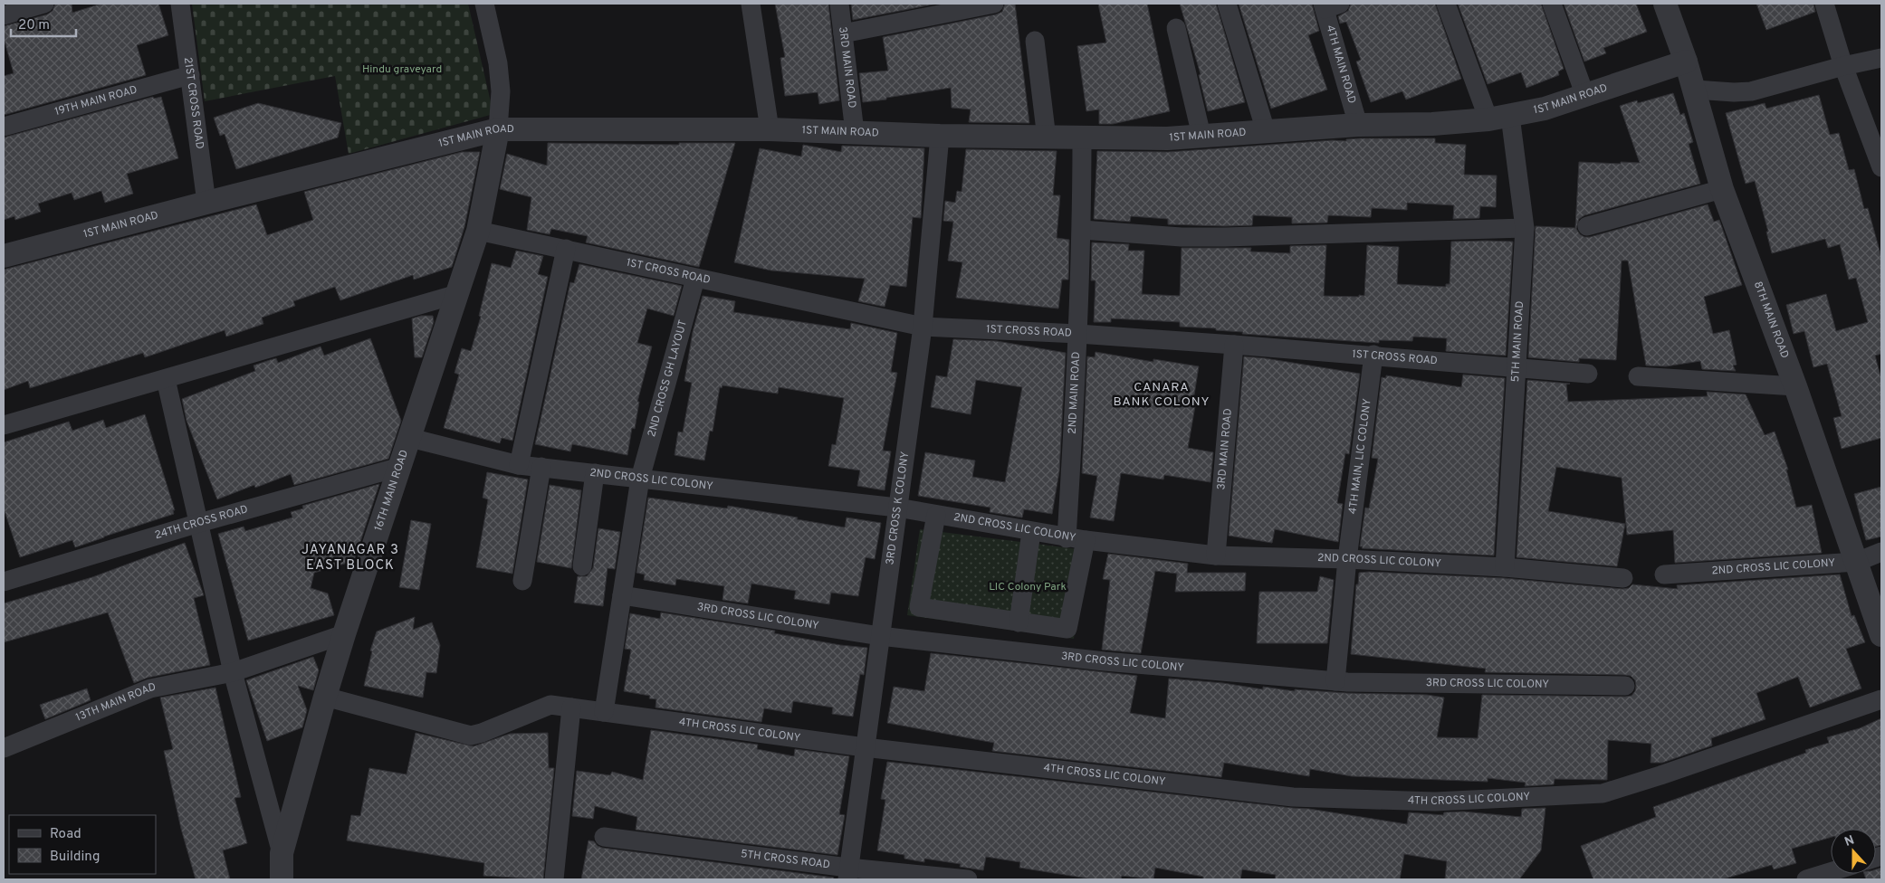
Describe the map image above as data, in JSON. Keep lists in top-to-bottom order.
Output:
{
  "streets": {
    "street": [
      "4TH MAIN ROAD",
      "3RD MAIN ROAD",
      "1ST MAIN ROAD",
      "19TH MAIN ROAD",
      "21ST CROSS ROAD",
      "1ST CROSS ROAD",
      "8TH MAIN ROAD",
      "5TH MAIN ROAD",
      "2ND CROSS GH LAYOUT",
      "2ND MAIN ROAD",
      "4TH MAIN, LIC COLONY",
      "2ND CROSS LIC COLONY",
      "16TH MAIN ROAD",
      "3RD CROSS K COLONY",
      "24TH CROSS ROAD",
      "3RD CROSS LIC COLONY",
      "13TH MAIN ROAD",
      "4TH CROSS LIC COLONY",
      "5TH CROSS ROAD"
    ]
  },
  "crossings": [
    ["4TH MAIN ROAD", "1ST MAIN ROAD"],
    ["3RD MAIN ROAD", "1ST MAIN ROAD"],
    ["3RD MAIN ROAD", "1ST CROSS ROAD"],
    ["3RD MAIN ROAD", "2ND CROSS LIC COLONY"],
    ["1ST MAIN ROAD", "21ST CROSS ROAD"],
    ["1ST MAIN ROAD", "8TH MAIN ROAD"],
    ["1ST MAIN ROAD", "5TH MAIN ROAD"],
    ["1ST MAIN ROAD", "2ND MAIN ROAD"],
    ["1ST MAIN ROAD", "16TH MAIN ROAD"],
    ["1ST MAIN ROAD", "3RD CROSS K COLONY"],
    ["19TH MAIN ROAD", "21ST CROSS ROAD"],
    ["1ST CROSS ROAD", "5TH MAIN ROAD"],
    ["1ST CROSS ROAD", "2ND CROSS GH LAYOUT"],
    ["1ST CROSS ROAD", "2ND MAIN ROAD"],
    ["1ST CROSS ROAD", "4TH MAIN, LIC COLONY"],
    ["1ST CROSS ROAD", "16TH MAIN ROAD"],
    ["1ST CROSS ROAD", "3RD CROSS K COLONY"],
    ["8TH MAIN ROAD", "2ND CROSS LIC COLONY"],
    ["5TH MAIN ROAD", "2ND CROSS LIC COLONY"],
    ["2ND CROSS GH LAYOUT", "2ND CROSS LIC COLONY"],
    ["2ND CROSS GH LAYOUT", "3RD CROSS LIC COLONY"],
    ["2ND CROSS GH LAYOUT", "4TH CROSS LIC COLONY"],
    ["2ND MAIN ROAD", "2ND CROSS LIC COLONY"],
    ["4TH MAIN, LIC COLONY", "2ND CROSS LIC COLONY"],
    ["4TH MAIN, LIC COLONY", "3RD CROSS LIC COLONY"],
    ["2ND CROSS LIC COLONY", "16TH MAIN ROAD"],
    ["2ND CROSS LIC COLONY", "3RD CROSS K COLONY"],
    ["16TH MAIN ROAD", "24TH CROSS ROAD"],
    ["16TH MAIN ROAD", "13TH MAIN ROAD"],
    ["16TH MAIN ROAD", "4TH CROSS LIC COLONY"],
    ["3RD CROSS K COLONY", "3RD CROSS LIC COLONY"],
    ["3RD CROSS K COLONY", "4TH CROSS LIC COLONY"],
    ["3RD CROSS K COLONY", "5TH CROSS ROAD"]
  ],
  "districts": ["CANARA BANK COLONY", "JAYANAGAR 3 EAST BLOCK"],
  "parks": ["Hindu graveyard", "LIC Colony Park"],
  "legend": ["Road", "Building"],
  "scale_bar": "20 m",
  "north": "top"
}
